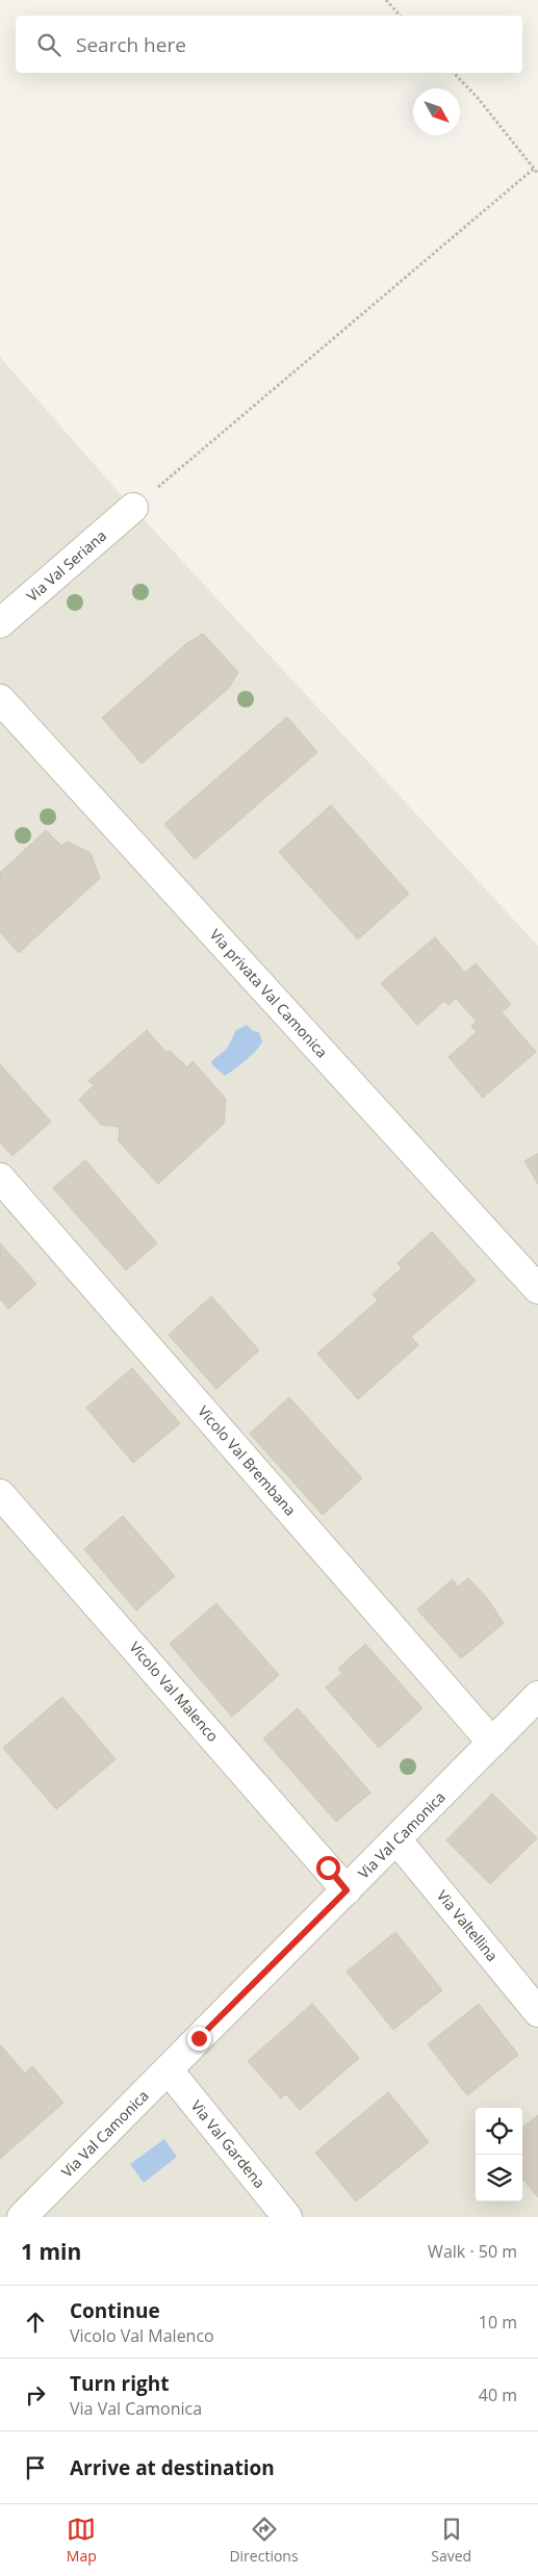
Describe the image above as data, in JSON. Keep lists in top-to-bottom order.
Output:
{
  "streets": {
    "street": [
      "Via Val Seriana",
      "Via privata Val Camonica",
      "Vicolo Val Brembana",
      "Vicolo Val Malenco",
      "Via Val Camonica",
      "Via Valtellina",
      "Via Val Gardena"
    ]
  },
  "crossings": [
    ["Vicolo Val Brembana", "Via Val Camonica"],
    ["Vicolo Val Malenco", "Via Val Camonica"],
    ["Via Val Camonica", "Via Valtellina"],
    ["Via Val Camonica", "Via Val Gardena"]
  ],
  "north": "bottom right",
  "page": {
    "search": "Search here",
    "heading": ["1 min", "Walk · 50 m"],
    "list": [
      ["Continue", "Vicolo Val Malenco", "10 m"],
      ["Turn right", "Via Val Camonica", "40 m"],
      "Arrive at destination"
    ],
    "nav": ["Map", "Directions", "Saved"]
  }
}
